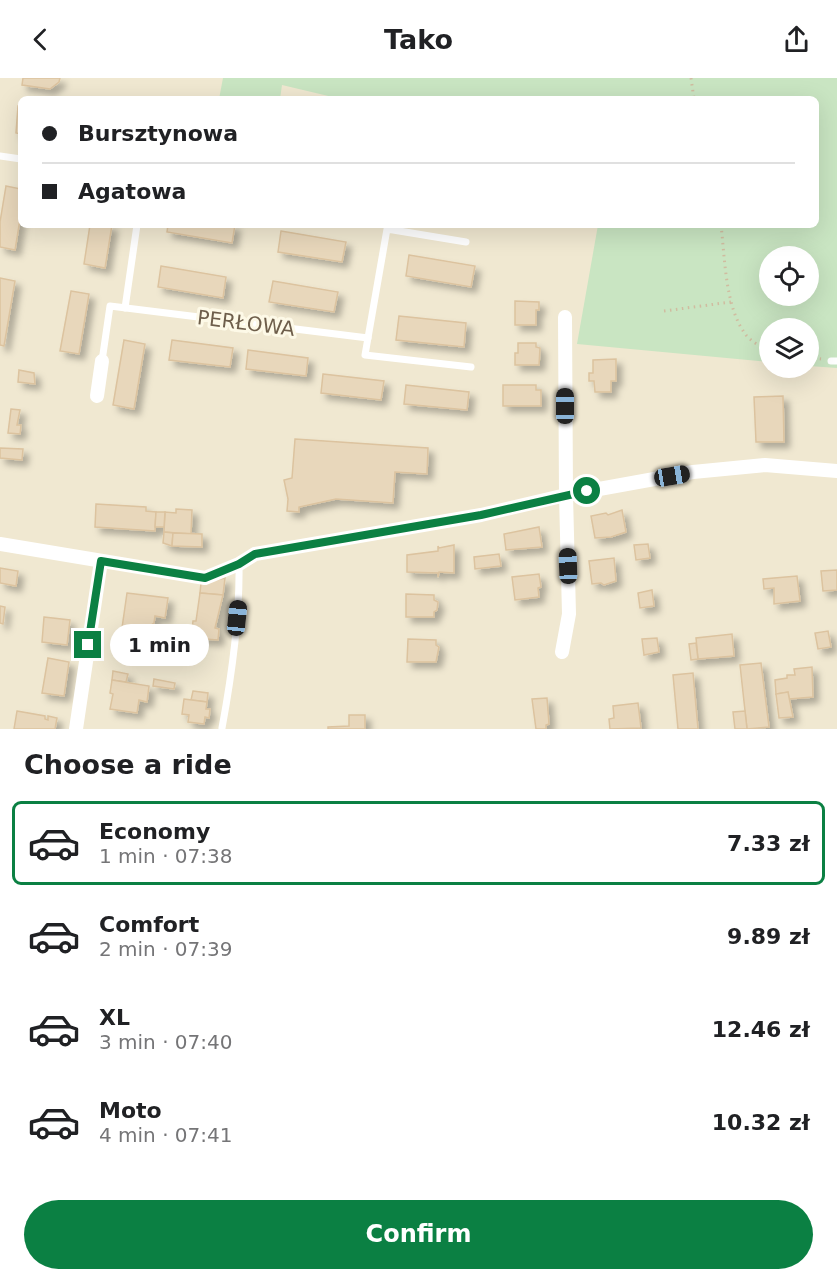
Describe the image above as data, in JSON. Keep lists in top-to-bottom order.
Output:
{
  "streets": {
    "lane": ["PERŁOWA"]
  },
  "page": {
    "header": "Tako",
    "banner": ["Bursztynowa", "Agatowa"],
    "bubble": "1 min",
    "heading": "Choose a ride",
    "list": [
      {
        "name": "Economy",
        "note": "1 min · 07:38",
        "value": "7.33 zł"
      },
      {
        "name": "Comfort",
        "note": "2 min · 07:39",
        "value": "9.89 zł"
      },
      {
        "name": "XL",
        "note": "3 min · 07:40",
        "value": "12.46 zł"
      },
      {
        "name": "Moto",
        "note": "4 min · 07:41",
        "value": "10.32 zł"
      }
    ],
    "buttons": "Confirm"
  }
}
